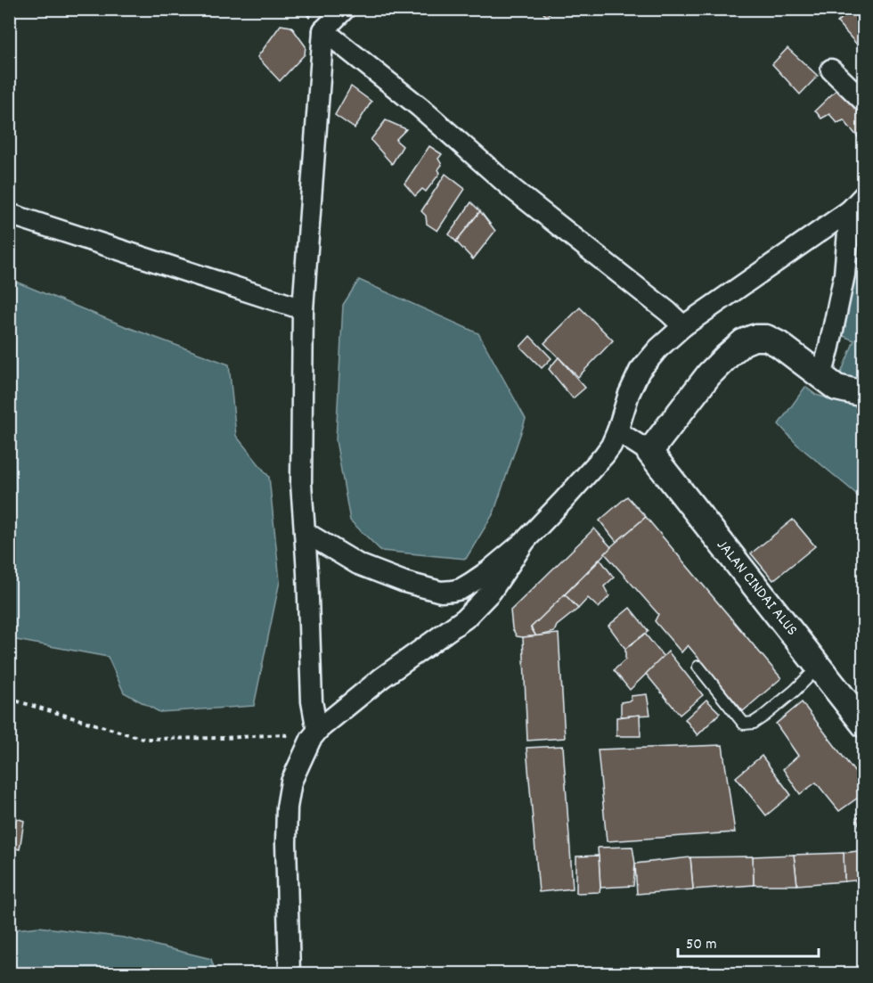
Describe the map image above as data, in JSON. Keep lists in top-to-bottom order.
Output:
{
  "streets": {
    "street": ["JALAN CINDAI ALUS"]
  },
  "scale_bar": "50 m"
}
